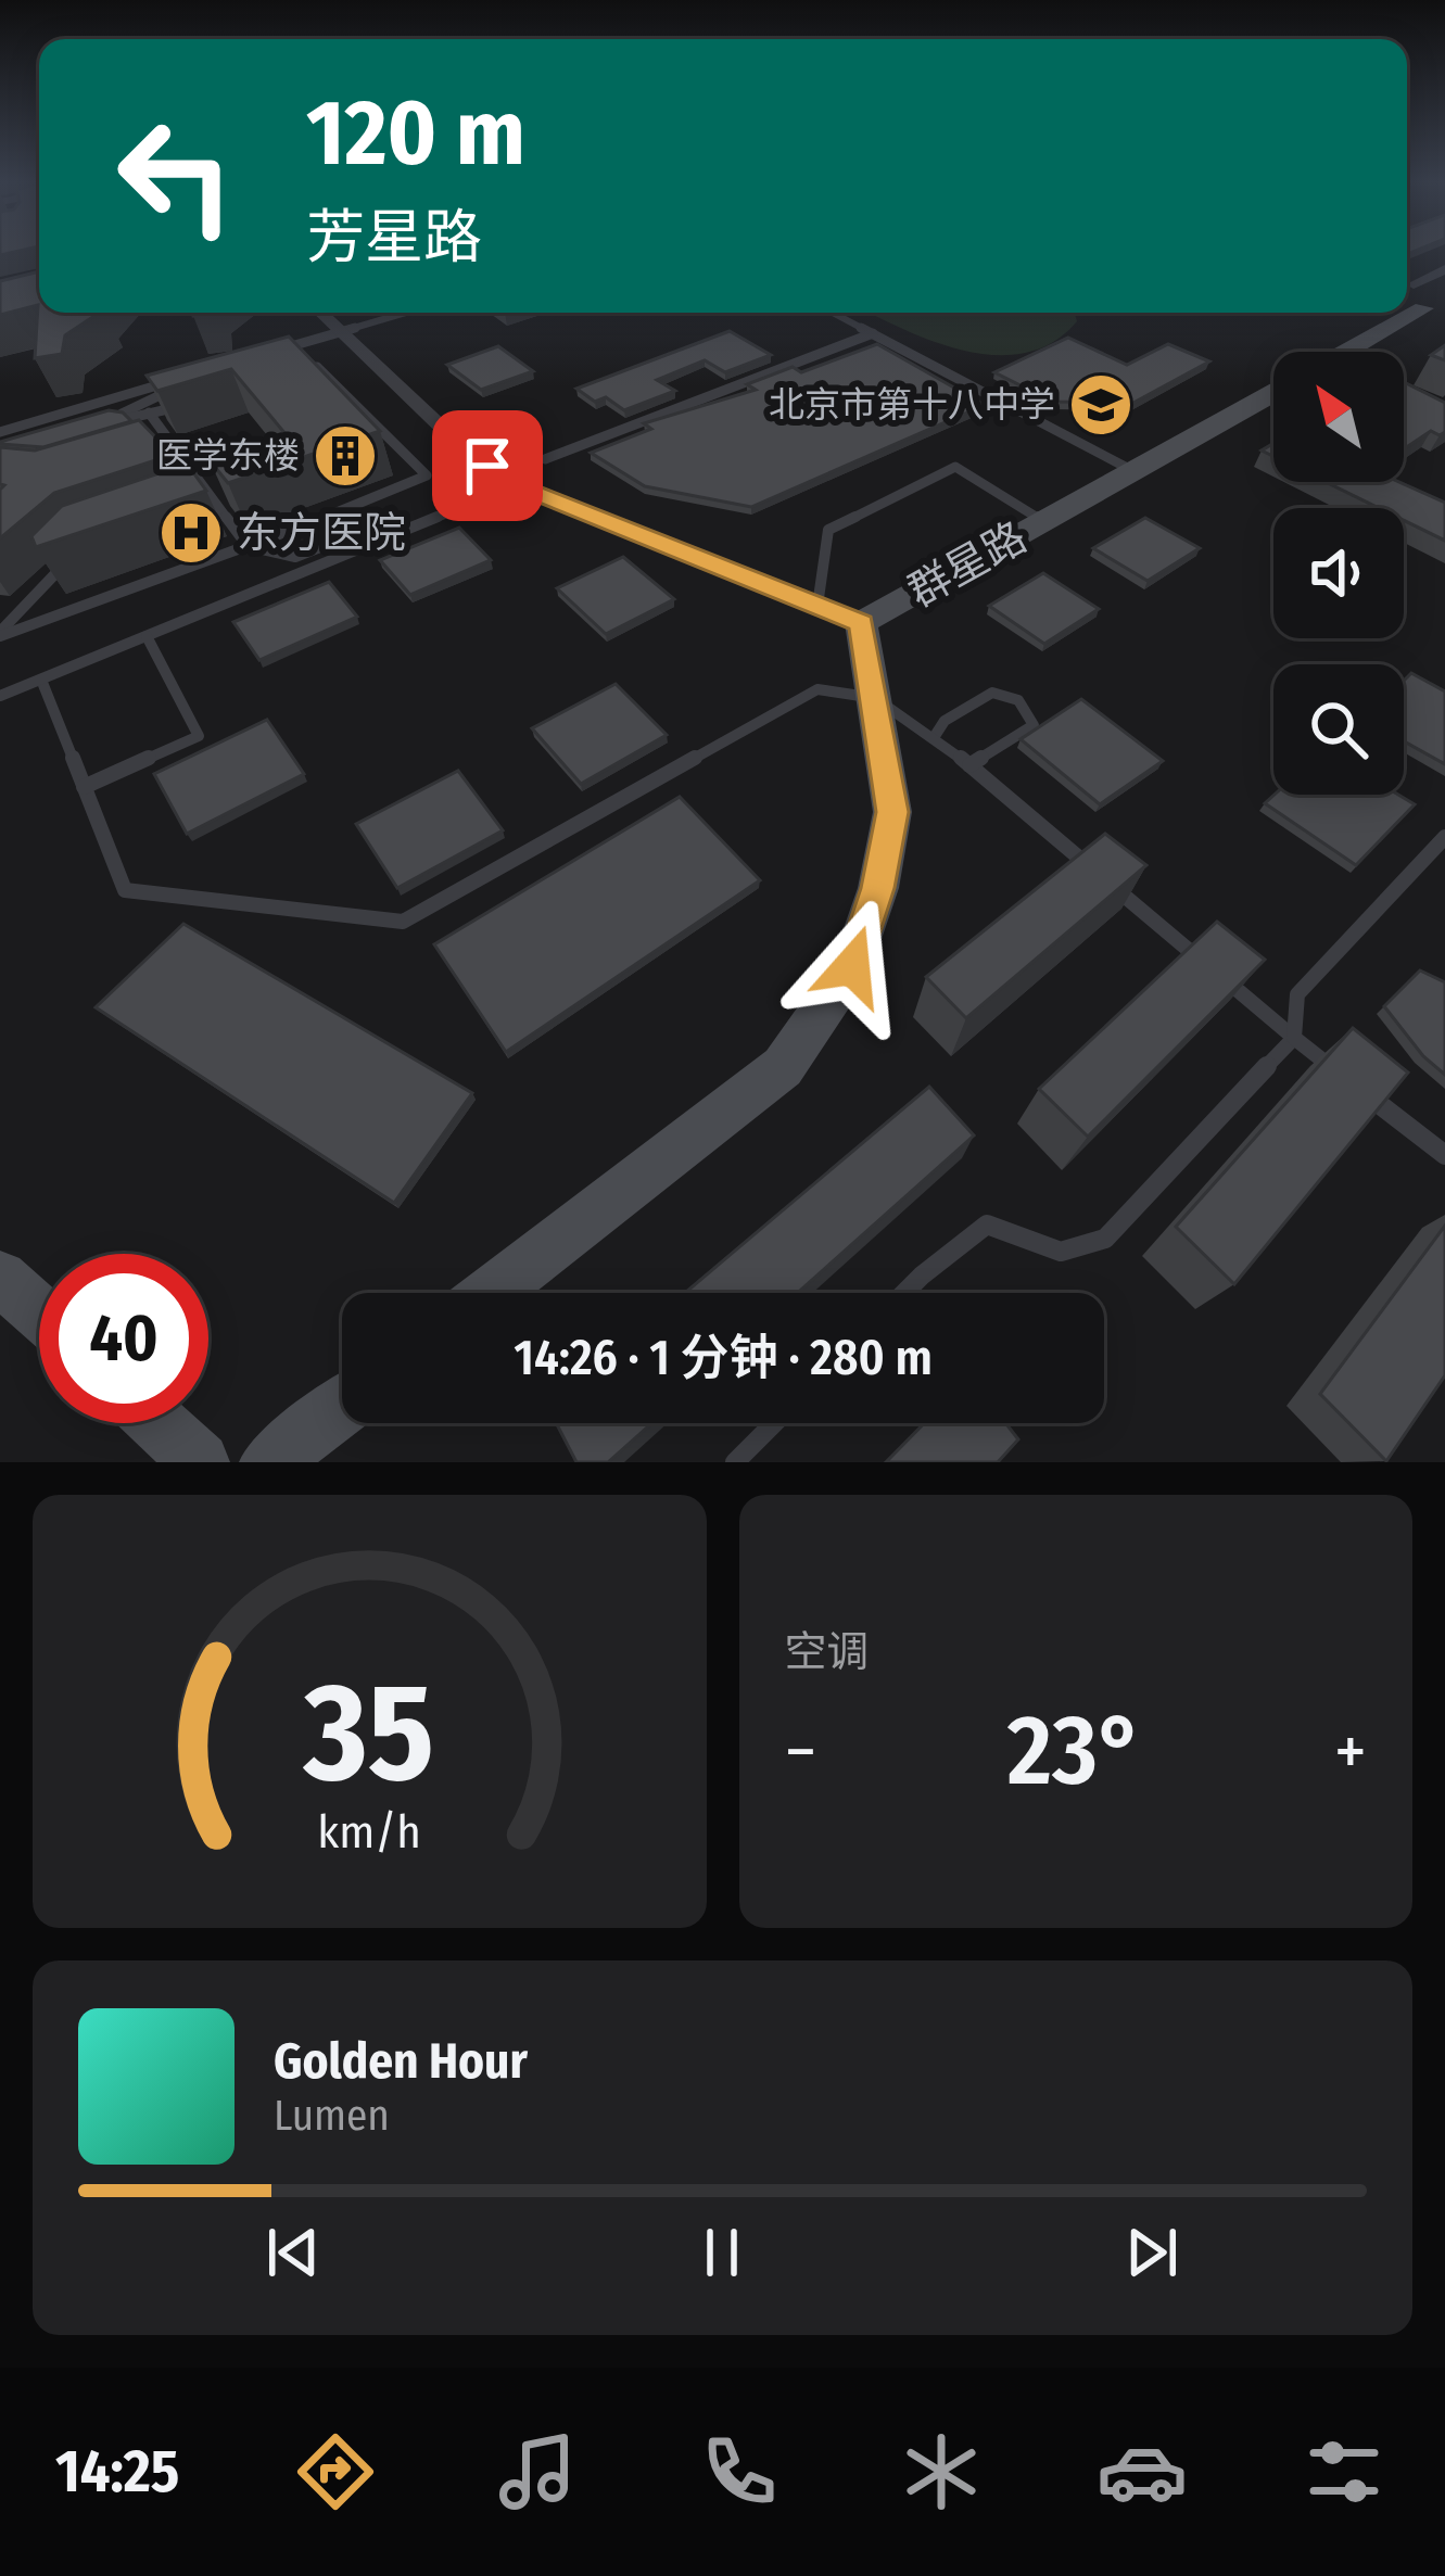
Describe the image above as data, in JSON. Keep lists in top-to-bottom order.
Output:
{
  "streets": {
    "street": ["群星路"]
  },
  "places": {
    "school or university": ["北京市第十八中学"],
    "building": ["医学东楼"],
    "hospital": ["东方医院"]
  },
  "north": "top left",
  "page": {
    "turn": ["120 m", "芳星路"],
    "limit": "40",
    "trip": "14:26 · 1 分钟 · 280 m",
    "tile": "空调",
    "heat": ["−", "23°", "+"],
    "song": ["Golden Hour", "Lumen"],
    "tabs": "14:25",
    "gauge": ["35", "km/h"]
  }
}
